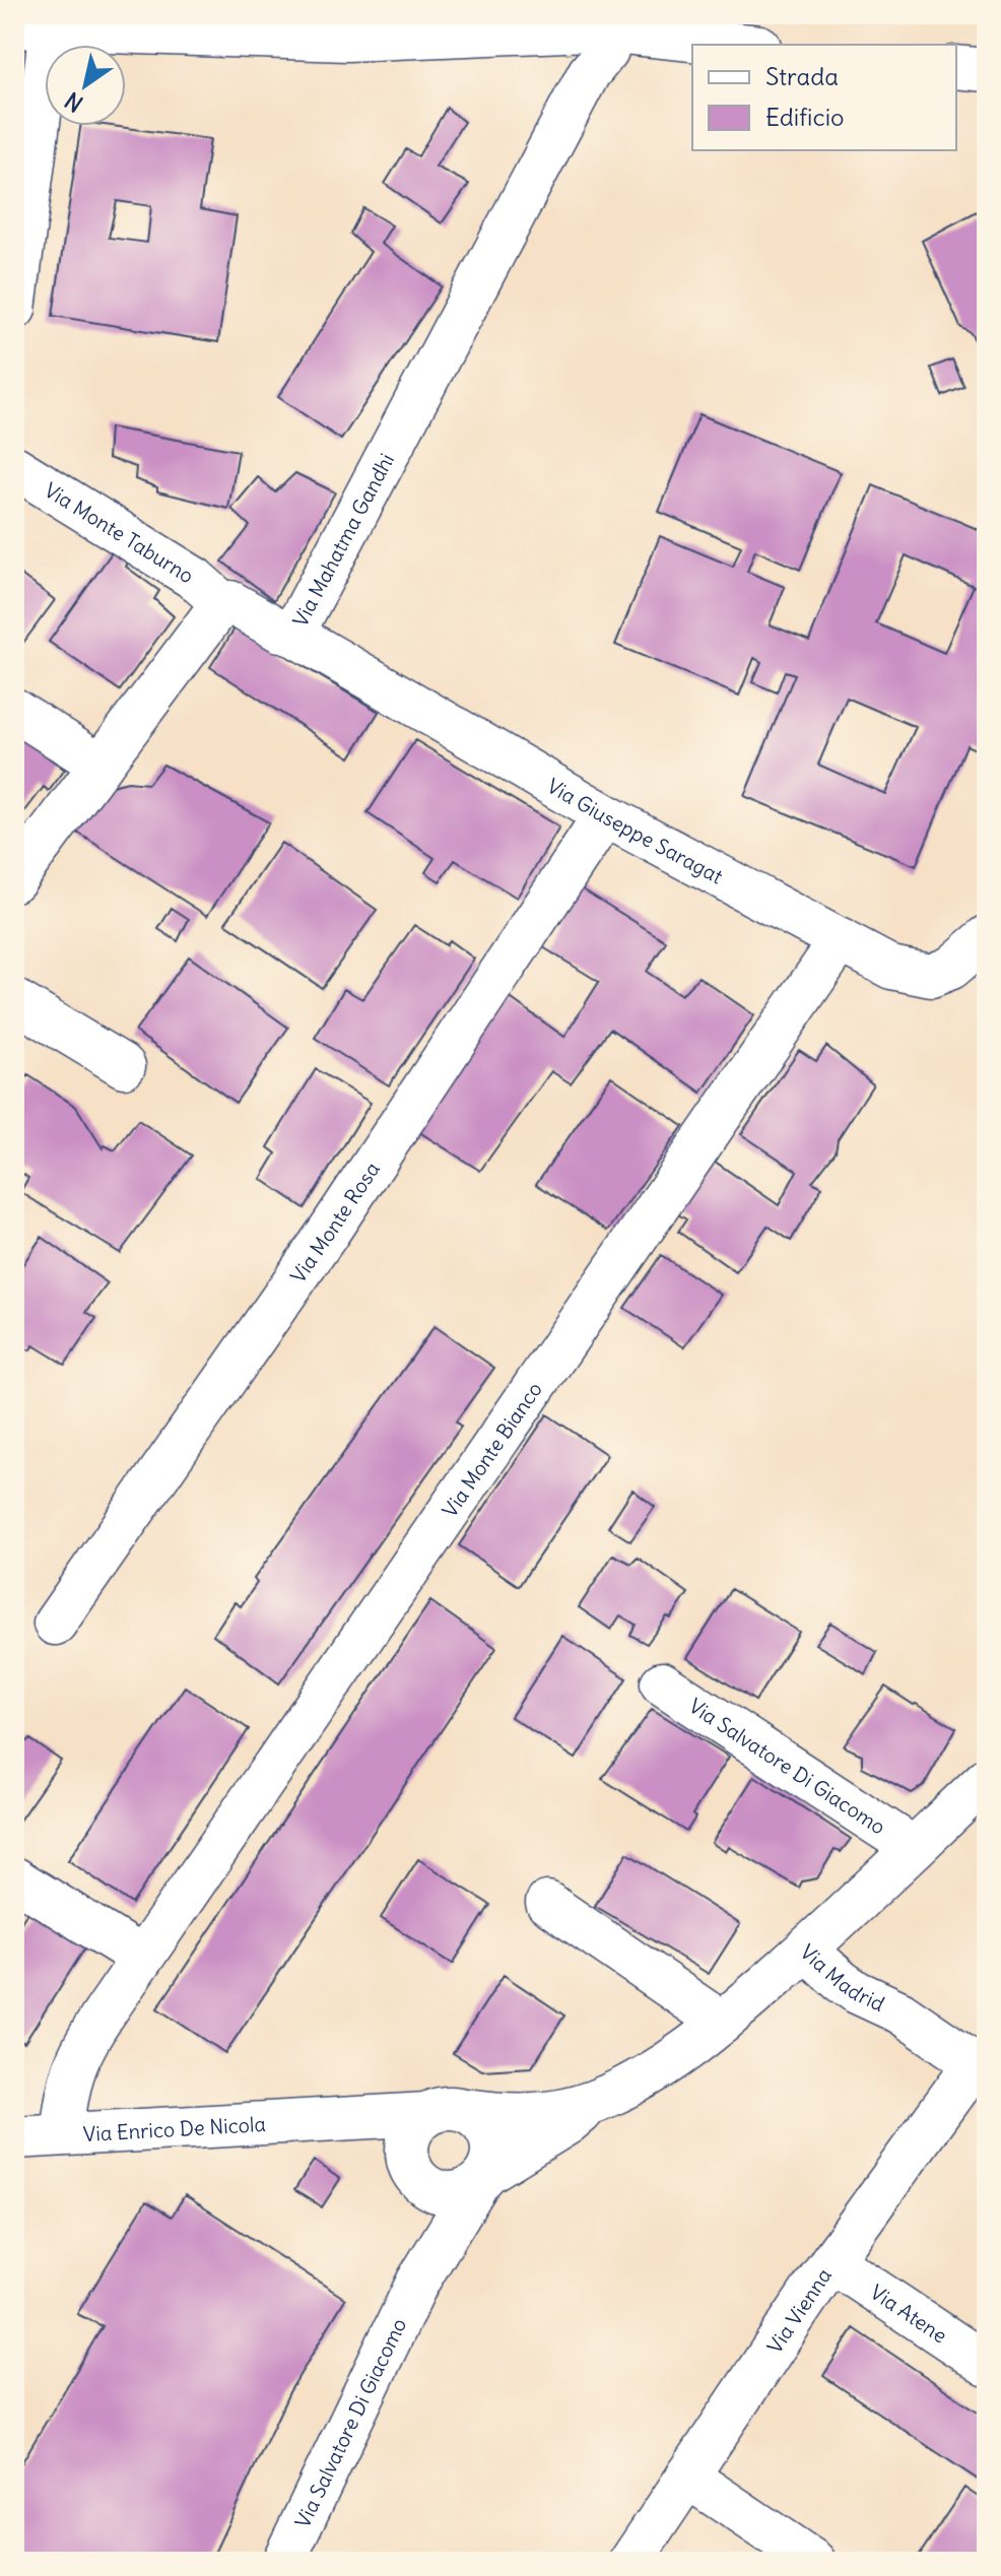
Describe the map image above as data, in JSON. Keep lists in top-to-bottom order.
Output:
{
  "streets": {
    "street": [
      "Via Monte Taburno",
      "Via Mahatma Gandhi",
      "Via Giuseppe Saragat",
      "Via Monte Rosa",
      "Via Monte Bianco",
      "Via Salvatore Di Giacomo",
      "Via Madrid",
      "Via Enrico De Nicola",
      "Via Vienna",
      "Via Atene"
    ]
  },
  "crossings": [
    ["Via Monte Taburno", "Via Mahatma Gandhi"],
    ["Via Mahatma Gandhi", "Via Giuseppe Saragat"],
    ["Via Giuseppe Saragat", "Via Monte Rosa"],
    ["Via Giuseppe Saragat", "Via Monte Bianco"],
    ["Via Monte Bianco", "Via Enrico De Nicola"],
    ["Via Salvatore Di Giacomo", "Via Madrid"],
    ["Via Salvatore Di Giacomo", "Via Enrico De Nicola"],
    ["Via Madrid", "Via Vienna"],
    ["Via Vienna", "Via Atene"]
  ],
  "legend": ["Strada", "Edificio"],
  "north": "bottom left"
}
